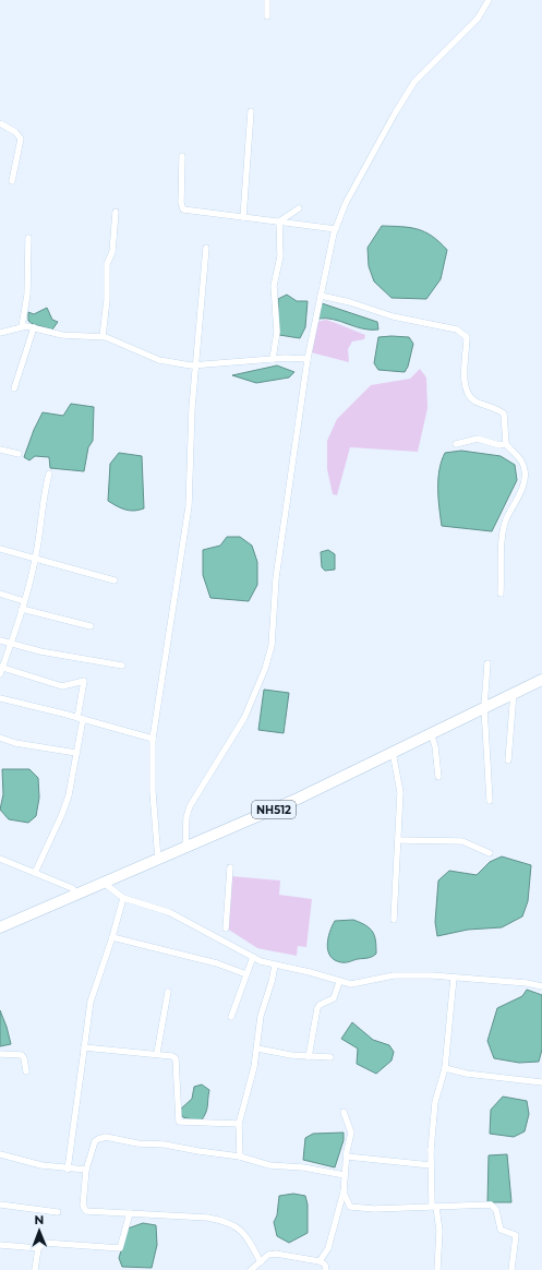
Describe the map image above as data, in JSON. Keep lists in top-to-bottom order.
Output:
{
  "streets": {
    "highway": ["NH512"]
  },
  "north": "top"
}
